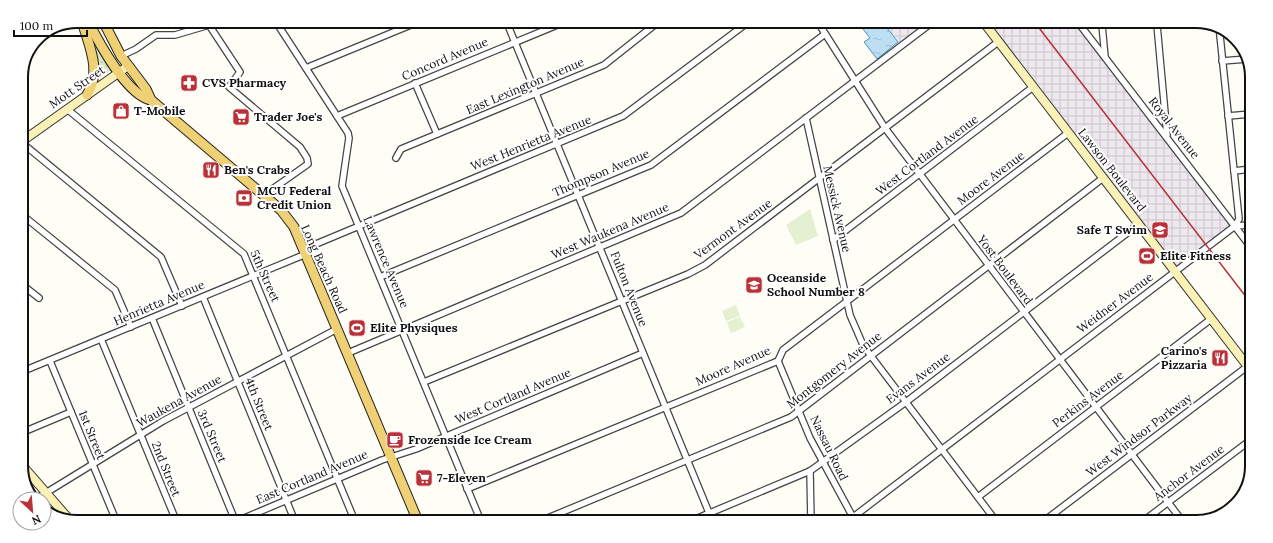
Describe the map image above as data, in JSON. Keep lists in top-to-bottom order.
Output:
{
  "streets": {
    "main road": ["Mott Street", "Lawson Boulevard", "Long Beach Road"],
    "street": [
      "Concord Avenue",
      "East Lexington Avenue",
      "Royal Avenue",
      "West Henrietta Avenue",
      "West Cortland Avenue",
      "Thompson Avenue",
      "Moore Avenue",
      "Messick Avenue",
      "Vermont Avenue",
      "West Waukena Avenue",
      "Lawrence Avenue",
      "Yost Boulevard",
      "5th Street",
      "Fulton Avenue",
      "Henrietta Avenue",
      "Weidner Avenue",
      "Montgomery Avenue",
      "Evans Avenue",
      "Perkins Avenue",
      "Waukena Avenue",
      "4th Street",
      "1st Street",
      "West Windsor Parkway",
      "3rd Street",
      "Nassau Road",
      "2nd Street",
      "Anchor Avenue",
      "East Cortland Avenue"
    ]
  },
  "crossings": [
    ["Concord Avenue", "Lawrence Avenue"],
    ["Concord Avenue", "Fulton Avenue"],
    ["East Lexington Avenue", "Fulton Avenue"],
    ["Mott Street", "Long Beach Road"],
    ["Mott Street", "5th Street"],
    ["Royal Avenue", "Weidner Avenue"],
    ["West Henrietta Avenue", "Lawrence Avenue"],
    ["West Henrietta Avenue", "Long Beach Road"],
    ["West Henrietta Avenue", "Fulton Avenue"],
    ["West Henrietta Avenue", "Henrietta Avenue"],
    ["West Cortland Avenue", "Lawson Boulevard"],
    ["West Cortland Avenue", "Messick Avenue"],
    ["West Cortland Avenue", "Lawrence Avenue"],
    ["West Cortland Avenue", "Long Beach Road"],
    ["West Cortland Avenue", "Yost Boulevard"],
    ["West Cortland Avenue", "Fulton Avenue"],
    ["West Cortland Avenue", "East Cortland Avenue"],
    ["Lawson Boulevard", "Moore Avenue"],
    ["Lawson Boulevard", "Vermont Avenue"],
    ["Lawson Boulevard", "Weidner Avenue"],
    ["Lawson Boulevard", "Montgomery Avenue"],
    ["Lawson Boulevard", "Evans Avenue"],
    ["Lawson Boulevard", "Perkins Avenue"],
    ["Thompson Avenue", "Lawrence Avenue"],
    ["Thompson Avenue", "Yost Boulevard"],
    ["Thompson Avenue", "Fulton Avenue"],
    ["Moore Avenue", "Messick Avenue"],
    ["Moore Avenue", "Lawrence Avenue"],
    ["Moore Avenue", "Yost Boulevard"],
    ["Moore Avenue", "Fulton Avenue"],
    ["Moore Avenue", "Nassau Road"],
    ["Messick Avenue", "Vermont Avenue"],
    ["Messick Avenue", "West Waukena Avenue"],
    ["Messick Avenue", "Weidner Avenue"],
    ["Messick Avenue", "Montgomery Avenue"],
    ["Messick Avenue", "Evans Avenue"],
    ["Messick Avenue", "Perkins Avenue"],
    ["Vermont Avenue", "Lawrence Avenue"],
    ["Vermont Avenue", "Yost Boulevard"],
    ["Vermont Avenue", "Fulton Avenue"],
    ["West Waukena Avenue", "Lawrence Avenue"],
    ["West Waukena Avenue", "Long Beach Road"],
    ["West Waukena Avenue", "Yost Boulevard"],
    ["West Waukena Avenue", "Fulton Avenue"],
    ["Long Beach Road", "Henrietta Avenue"],
    ["Long Beach Road", "Waukena Avenue"],
    ["Long Beach Road", "East Cortland Avenue"],
    ["Yost Boulevard", "Weidner Avenue"],
    ["Yost Boulevard", "Montgomery Avenue"],
    ["Yost Boulevard", "Evans Avenue"],
    ["Yost Boulevard", "Perkins Avenue"],
    ["Yost Boulevard", "West Windsor Parkway"],
    ["Yost Boulevard", "Anchor Avenue"],
    ["5th Street", "Henrietta Avenue"],
    ["5th Street", "Waukena Avenue"],
    ["5th Street", "East Cortland Avenue"],
    ["Fulton Avenue", "Montgomery Avenue"],
    ["Fulton Avenue", "Evans Avenue"],
    ["Henrietta Avenue", "4th Street"],
    ["Henrietta Avenue", "1st Street"],
    ["Henrietta Avenue", "3rd Street"],
    ["Henrietta Avenue", "2nd Street"],
    ["Montgomery Avenue", "Nassau Road"],
    ["Evans Avenue", "Nassau Road"],
    ["Waukena Avenue", "4th Street"],
    ["Waukena Avenue", "1st Street"],
    ["Waukena Avenue", "3rd Street"],
    ["Waukena Avenue", "2nd Street"],
    ["4th Street", "East Cortland Avenue"]
  ],
  "places": {
    "pharmacy": ["CVS Pharmacy"],
    "shop": ["T-Mobile"],
    "supermarket": ["Trader Joe's", "7-Eleven"],
    "restaurant": ["Ben's Crabs", "Carino's Pizzaria"],
    "bank": ["MCU Federal Credit Union"],
    "school or university": ["Safe T Swim", "Oceanside School Number 8"],
    "sports": ["Elite Fitness", "Elite Physiques"],
    "cafe": ["Frozenside Ice Cream"]
  },
  "scale_bar": "100 m",
  "north": "bottom right"
}
